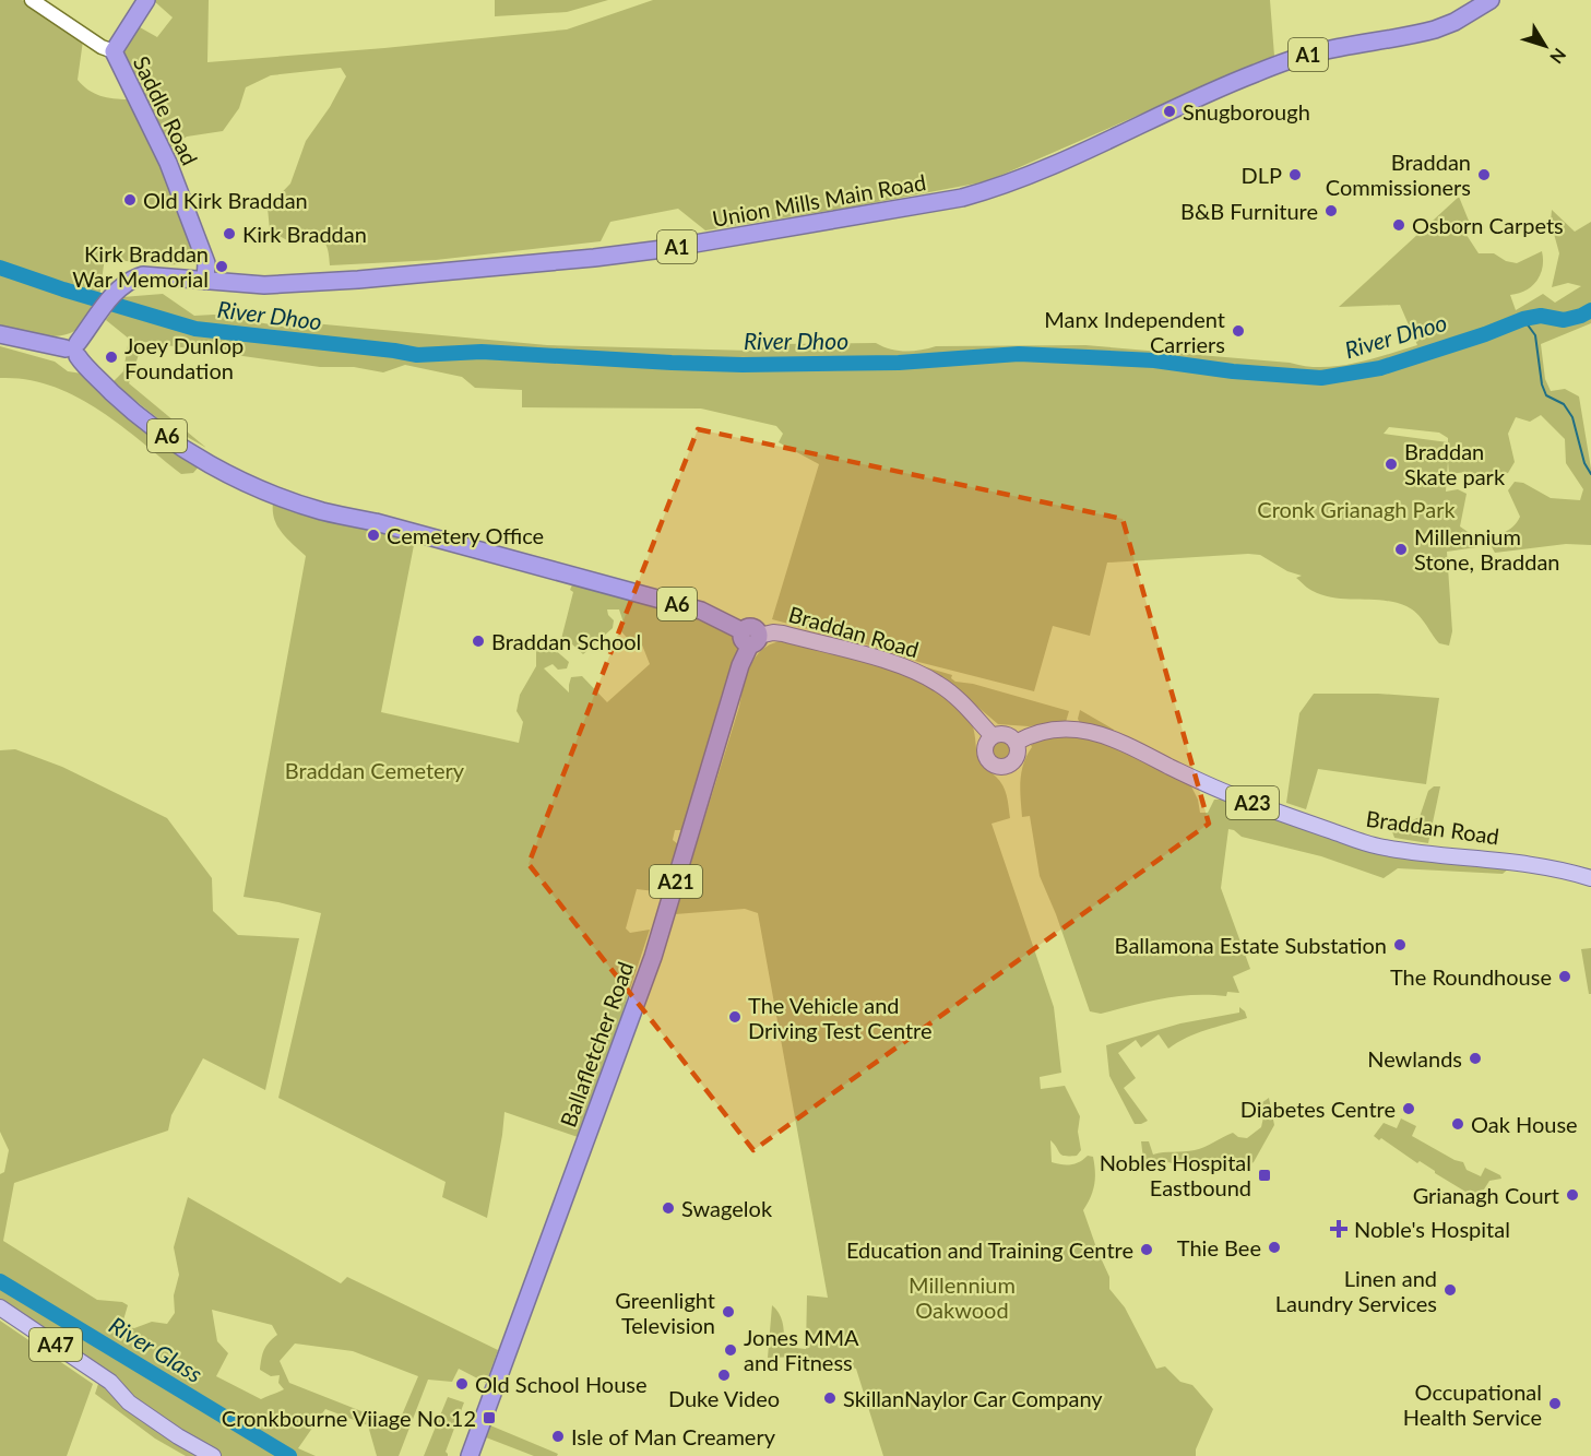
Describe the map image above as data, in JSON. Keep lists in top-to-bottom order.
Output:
{
  "streets": {
    "highway": [
      "A1",
      "Saddle Road",
      "Union Mills Main Road",
      "A6",
      "Braddan Road",
      "A21",
      "Ballafletcher Road"
    ],
    "main road": ["A23", "A47"]
  },
  "crossings": [
    ["Saddle Road", "Union Mills Main Road"],
    ["Union Mills Main Road", "Braddan Road"],
    ["Braddan Road", "Ballafletcher Road"]
  ],
  "water": ["River Dhoo", "River Glass"],
  "parks": ["Cronk Grianagh Park", "Braddan Cemetery", "Millennium Oakwood"],
  "places": {
    "other": [
      "Snugborough",
      "DLP",
      "Braddan Commissioners",
      "Old Kirk Braddan",
      "B&B Furniture",
      "Osborn Carpets",
      "Kirk Braddan",
      "Kirk Braddan War Memorial",
      "Manx Independent Carriers",
      "Joey Dunlop Foundation",
      "Braddan Skate park",
      "Cemetery Office",
      "Millennium Stone, Braddan",
      "Braddan School",
      "Ballamona Estate Substation",
      "The Roundhouse",
      "The Vehicle and Driving Test Centre",
      "Newlands",
      "Diabetes Centre",
      "Oak House",
      "Grianagh Court",
      "Swagelok",
      "Thie Bee",
      "Education and Training Centre",
      "Linen and Laundry Services",
      "Greenlight Television",
      "Jones MMA and Fitness",
      "Duke Video",
      "Old School House",
      "SkillanNaylor Car Company",
      "Occupational Health Service",
      "Isle of Man Creamery"
    ],
    "transit": ["Nobles Hospital Eastbound", "Cronkbourne Viiage No.12"],
    "health": ["Noble's Hospital"]
  },
  "north": "bottom right"
}
